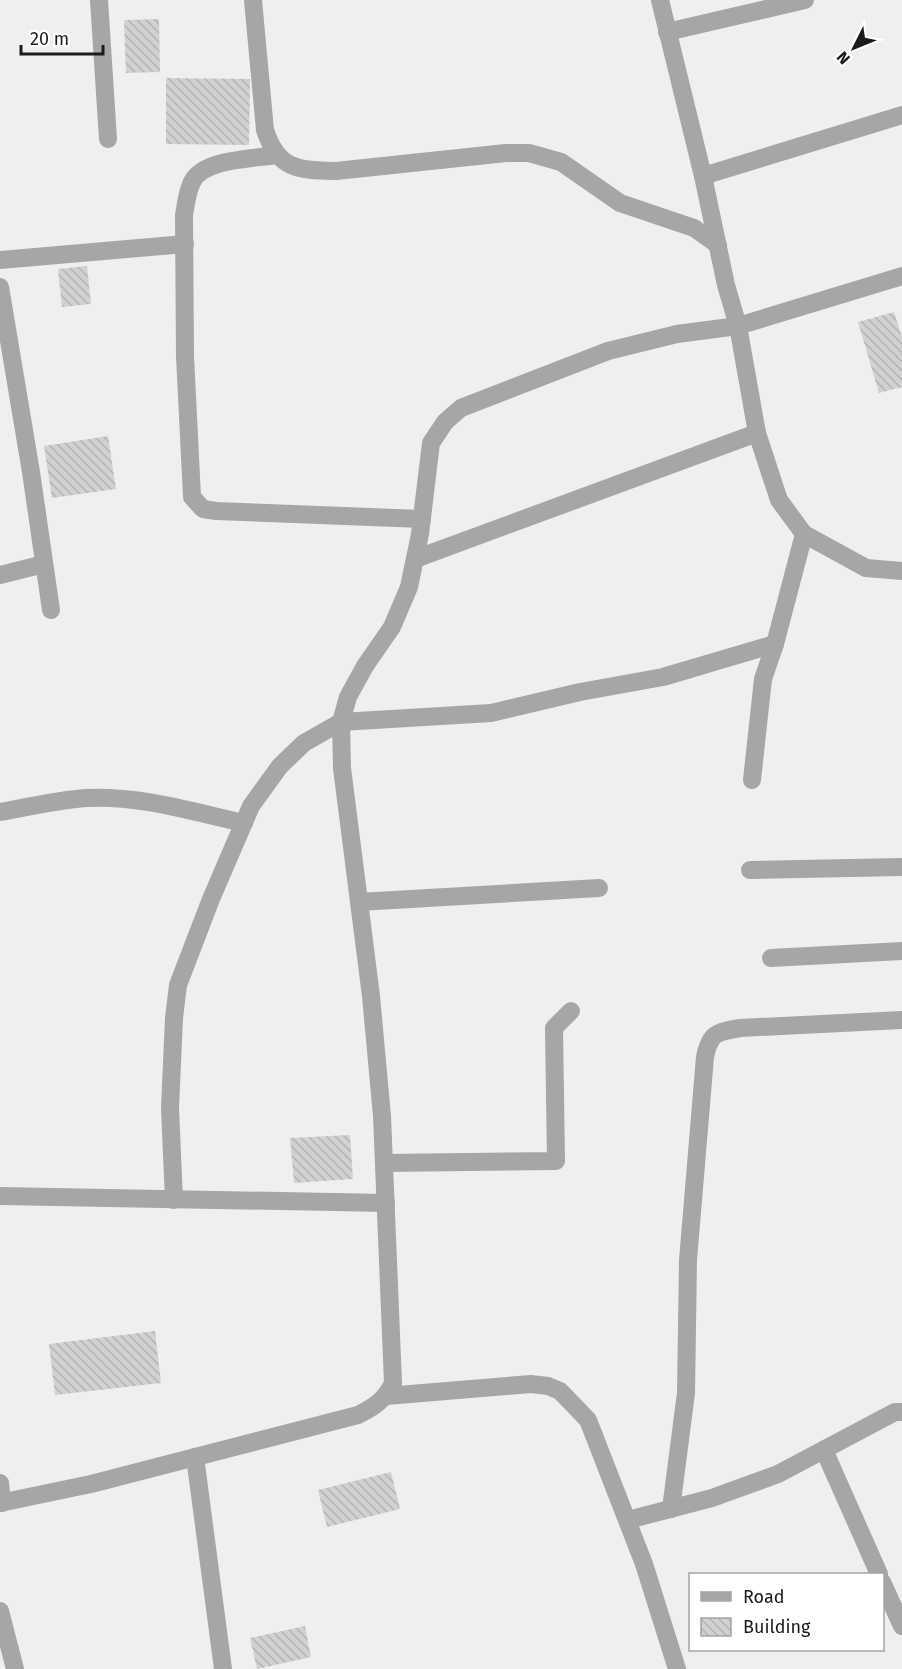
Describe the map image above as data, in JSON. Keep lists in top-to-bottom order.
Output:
{
  "legend": ["Road", "Building"],
  "scale_bar": "20 m",
  "north": "bottom left"
}
